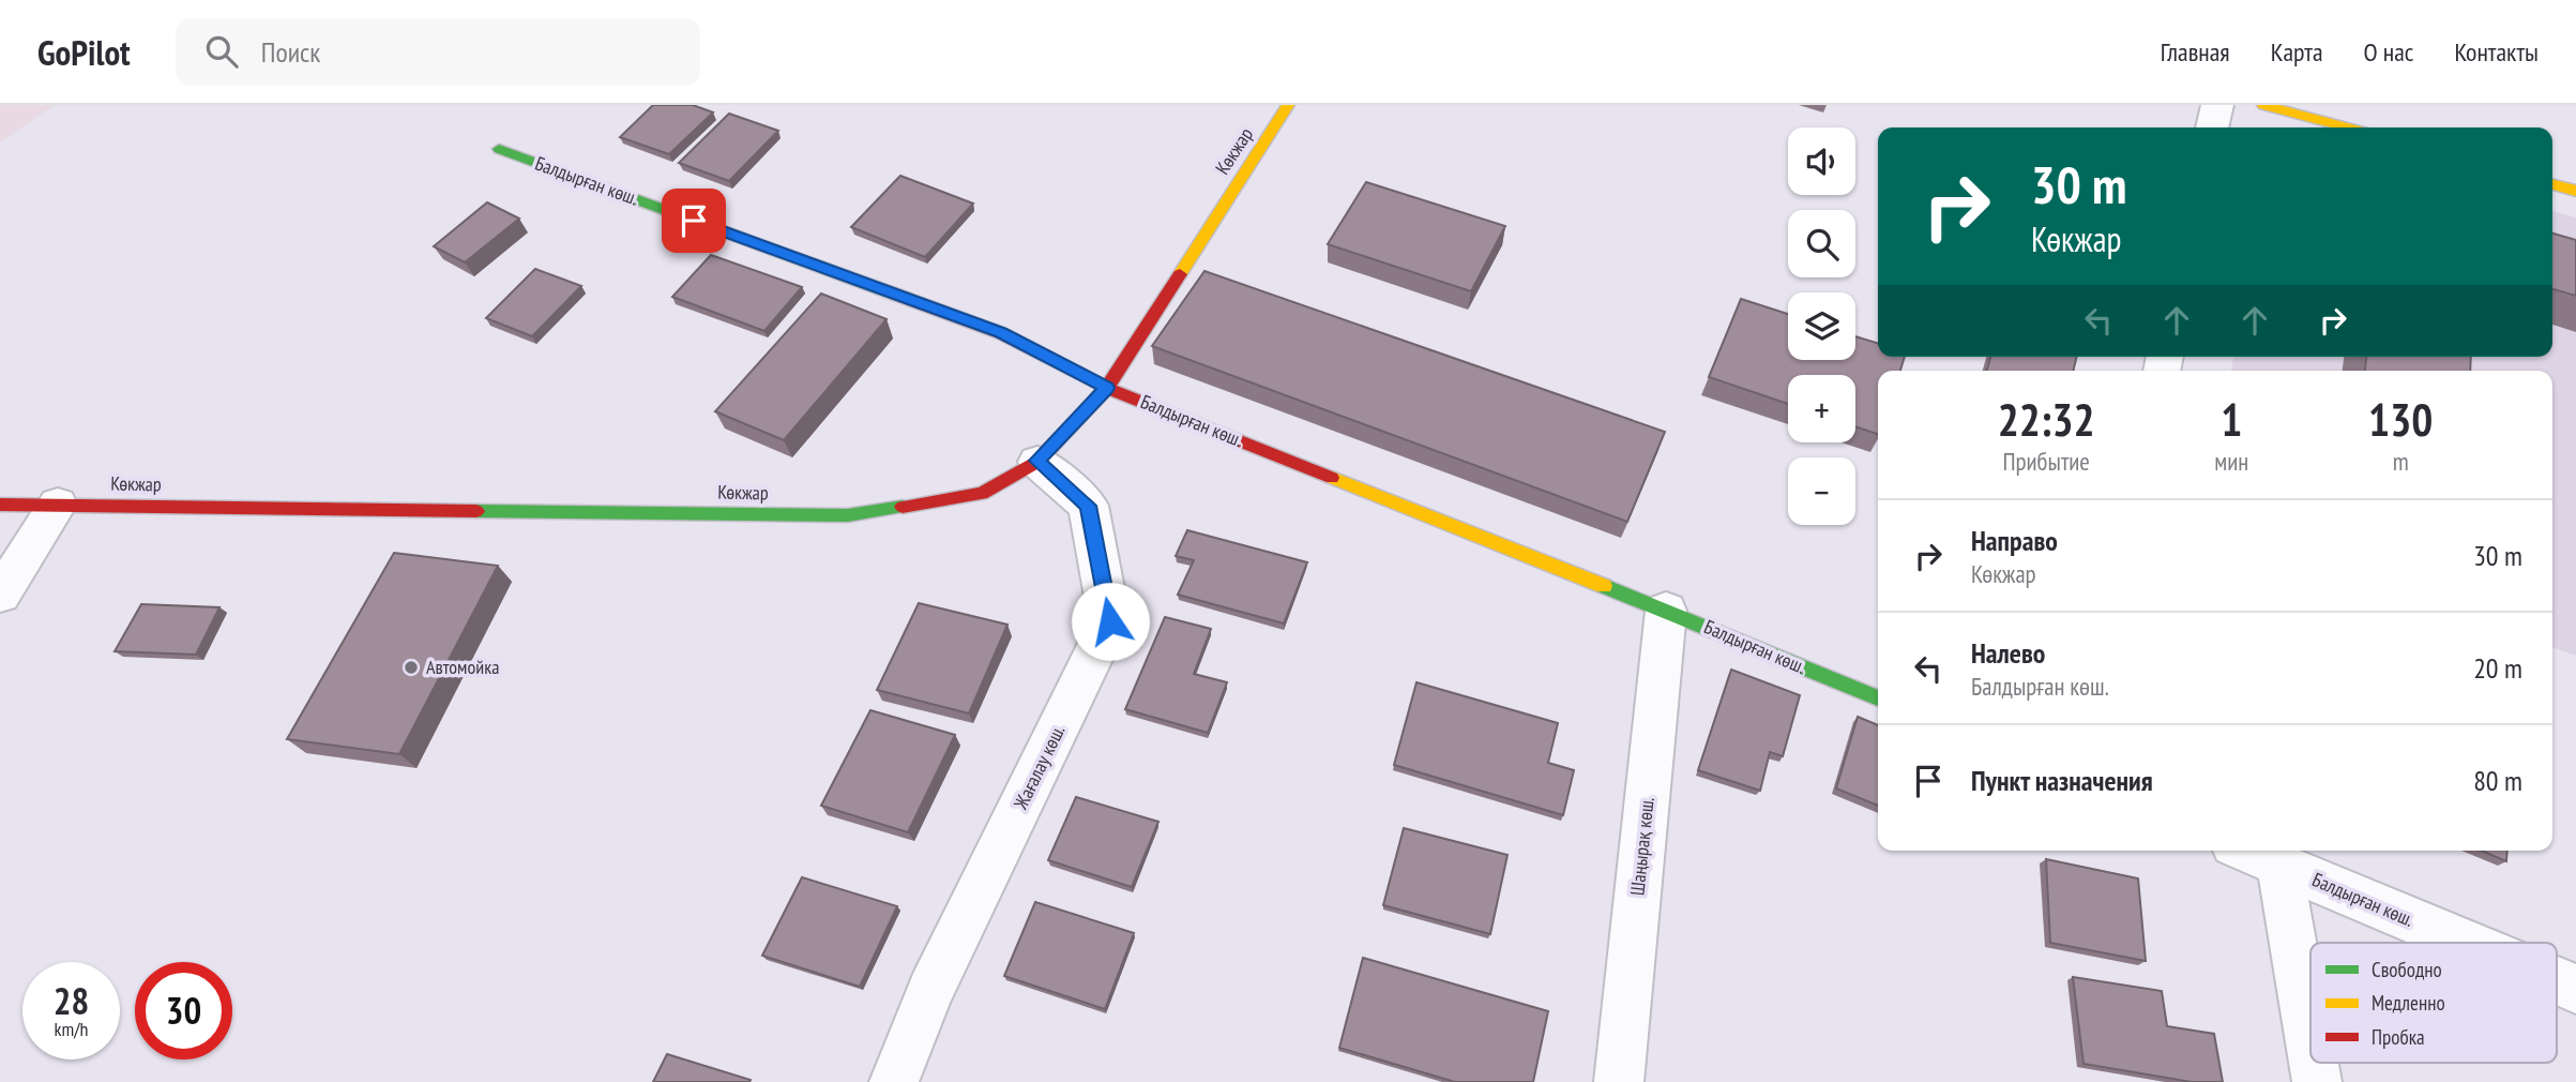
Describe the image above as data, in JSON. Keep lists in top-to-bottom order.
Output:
{
  "streets": {
    "street": [
      "Көкжар",
      "Балдырған көш.",
      "Жағалау көш.",
      "Шаңырақ көш."
    ]
  },
  "crossings": [
    ["Көкжар", "Балдырған көш."],
    ["Көкжар", "Жағалау көш."],
    ["Балдырған көш.", "Шаңырақ көш."]
  ],
  "places": ["Автомойка"],
  "legend": ["Свободно", "Медленно", "Пробка"],
  "page": {
    "header": "GoPilot",
    "search": "Поиск",
    "nav": [
      "Главная",
      "Карта",
      "О нас",
      "Контакты"
    ],
    "map_buttons": ["+", "−"],
    "turn": ["30 m", "Көкжар"],
    "eta": [
      "22:32",
      "Прибытие",
      "1",
      "мин",
      "130",
      "m"
    ],
    "list": [
      {
        "name": "Направо",
        "note": "Көкжар",
        "value": "30 m"
      },
      {
        "name": "Налево",
        "note": "Балдырған көш.",
        "value": "20 m"
      },
      {
        "name": "Пункт назначения",
        "value": "80 m"
      }
    ],
    "speed": "28 km/h",
    "limit": "30"
  }
}
